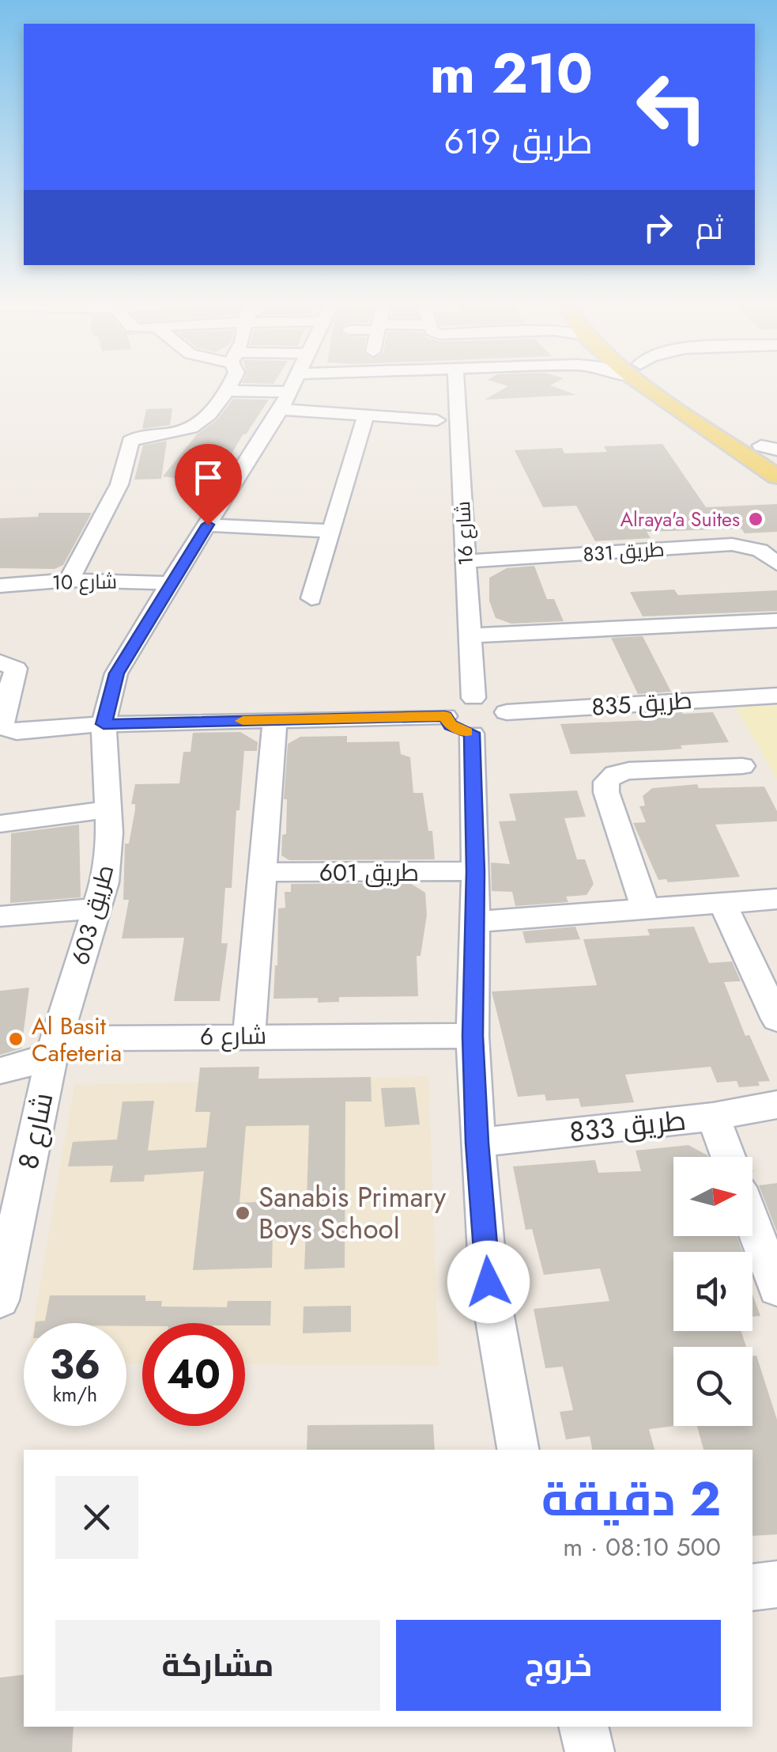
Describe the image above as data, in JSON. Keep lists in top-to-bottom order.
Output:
{
  "streets": {
    "street": [
      "شارع 16",
      "طريق 831",
      "شارع 10",
      "طريق 835",
      "طريق 601",
      "طريق 603",
      "شارع 6",
      "طريق 833",
      "شارع 8"
    ]
  },
  "crossings": [
    ["شارع 16", "طريق 831"],
    ["طريق 603", "شارع 6"],
    ["طريق 603", "شارع 8"],
    ["شارع 6", "شارع 8"]
  ],
  "places": ["Alraya'a Suites", "Al Basit Cafeteria", "Sanabis Primary Boys School"],
  "north": "right",
  "page": {
    "turn": ["210 m", "طريق 619"],
    "then": "ثم",
    "speed": "36 km/h",
    "limit": "40",
    "heading": ["2 دقيقة", "500 m · 08:10"],
    "buttons": ["خروج", "مشاركة"]
  }
}
